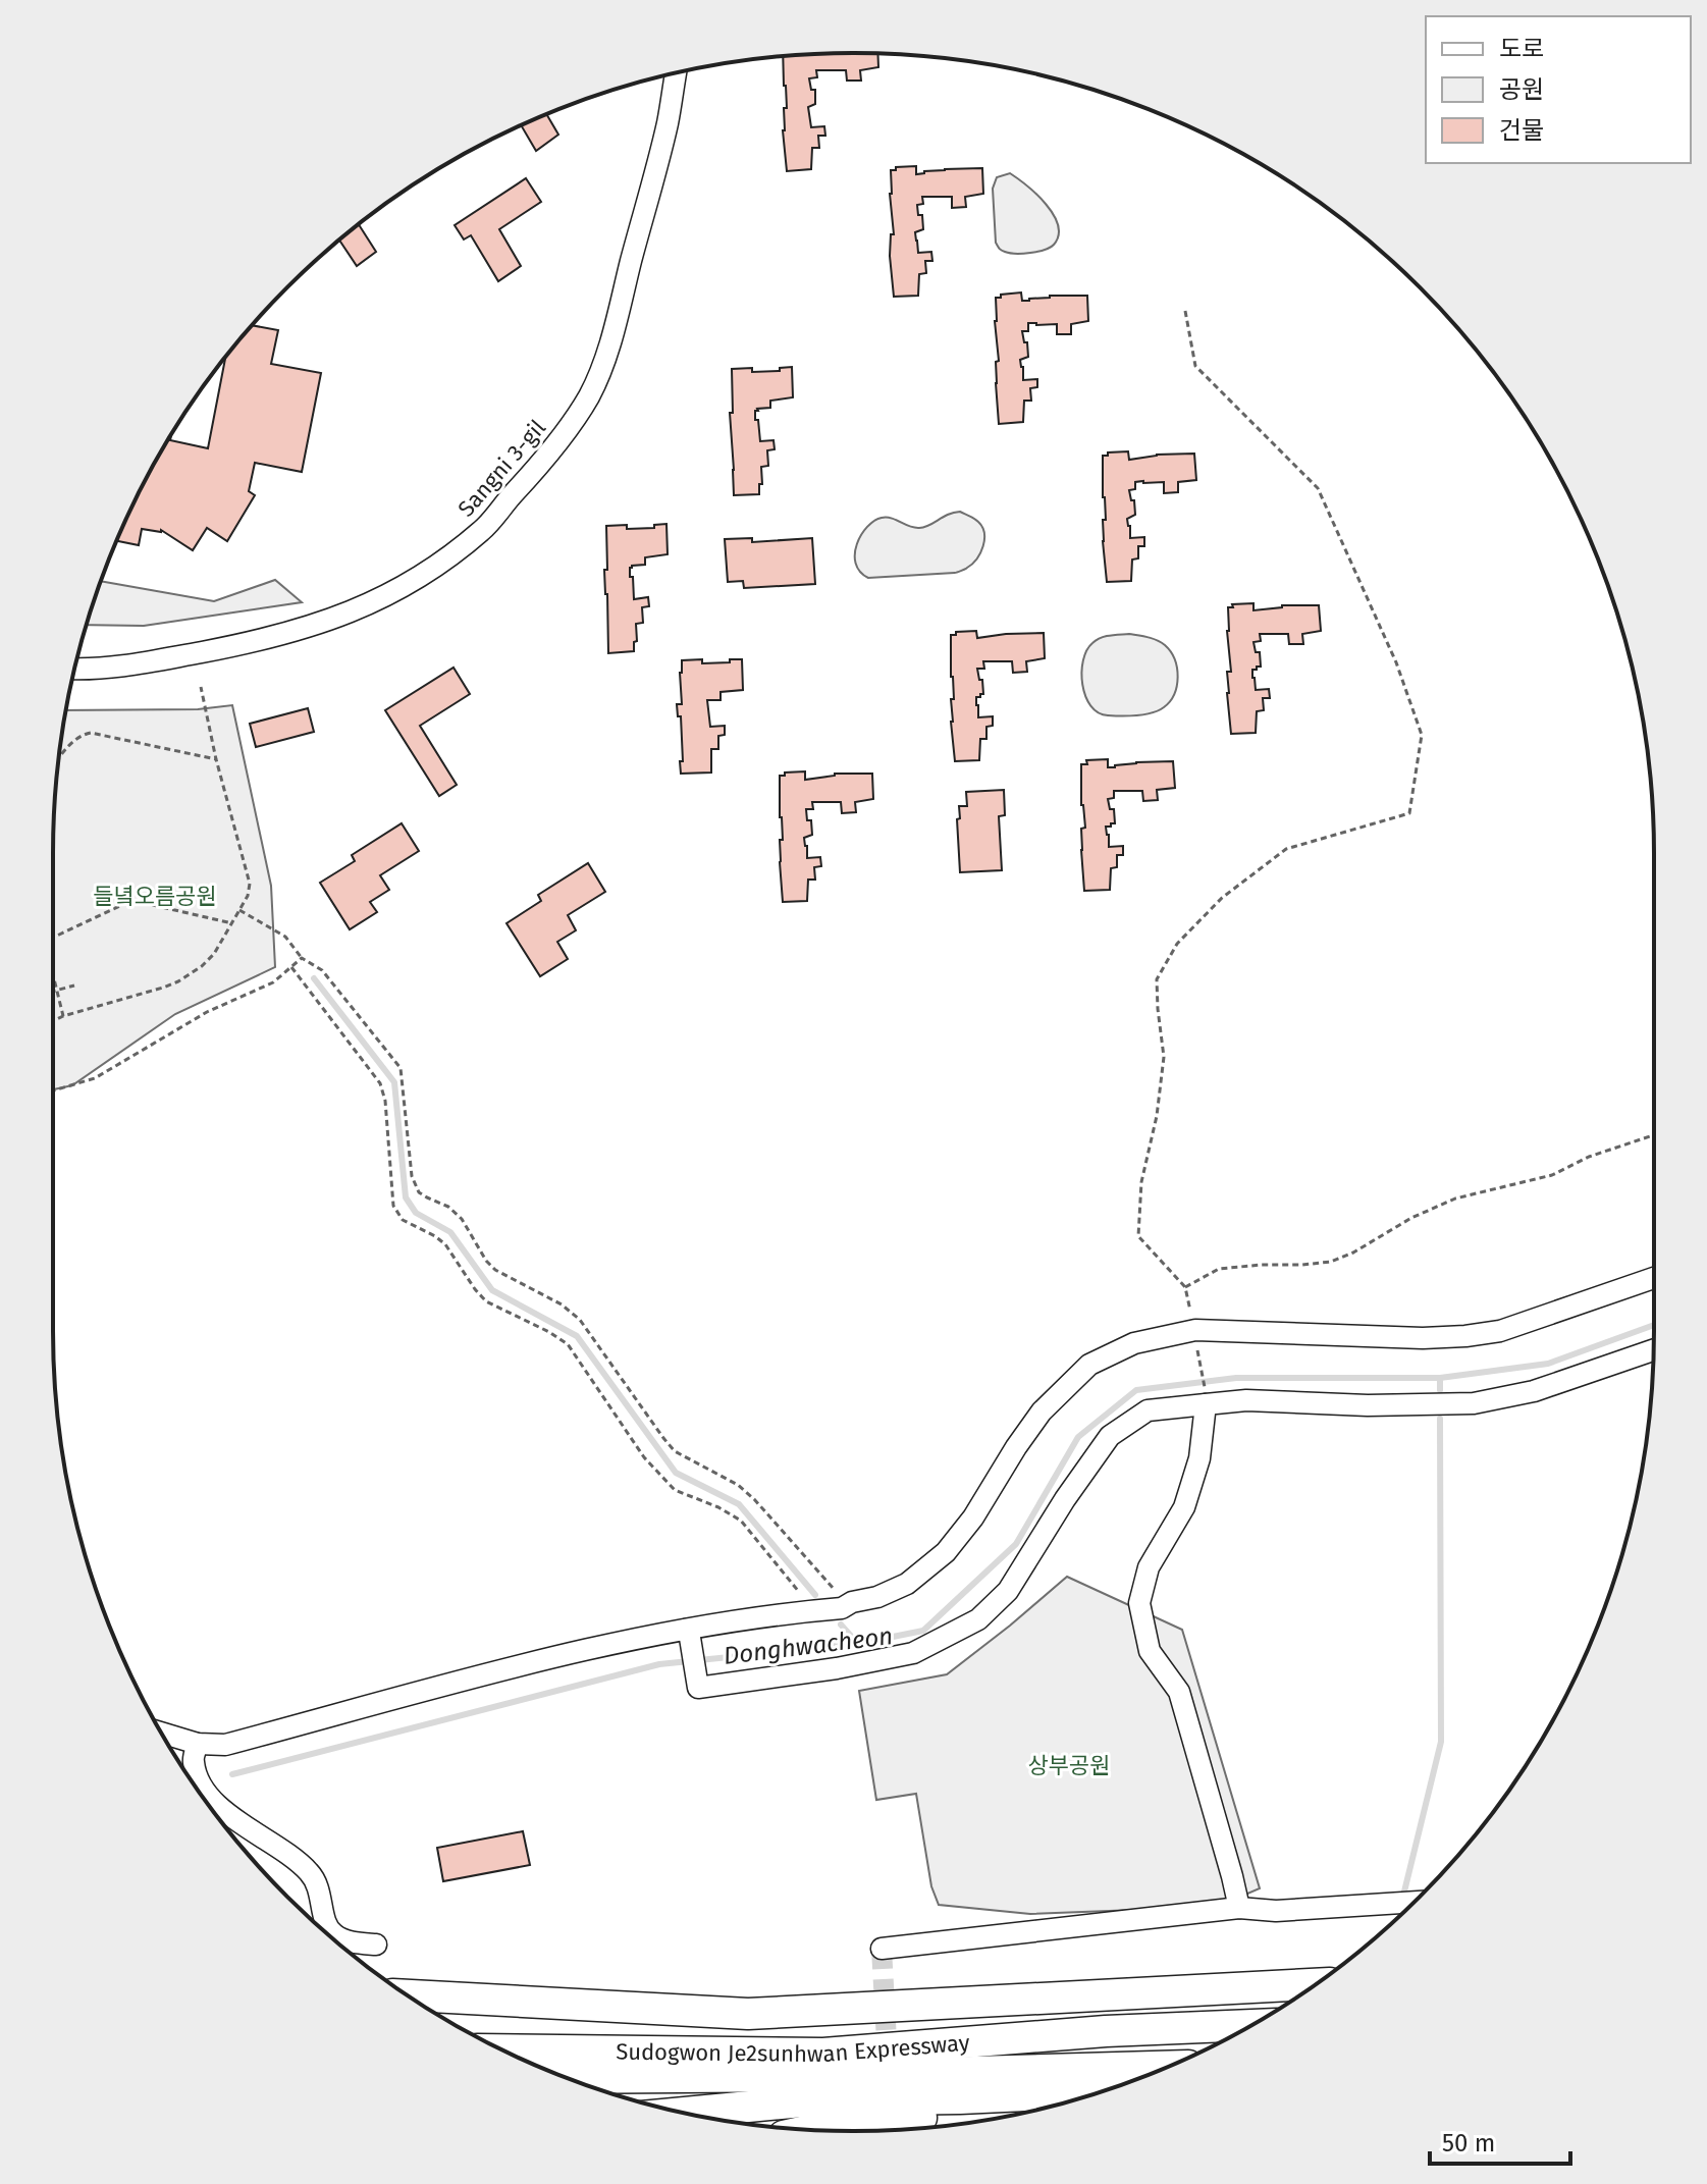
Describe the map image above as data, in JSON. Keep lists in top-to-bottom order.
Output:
{
  "streets": {
    "highway": ["Sudogwon Je2sunhwan Expressway"],
    "street": ["Sangni 3-gil"]
  },
  "water": ["Donghwacheon"],
  "parks": ["들녘오름공원", "상부공원"],
  "legend": ["도로", "공원", "건물"],
  "scale_bar": "50 m"
}
